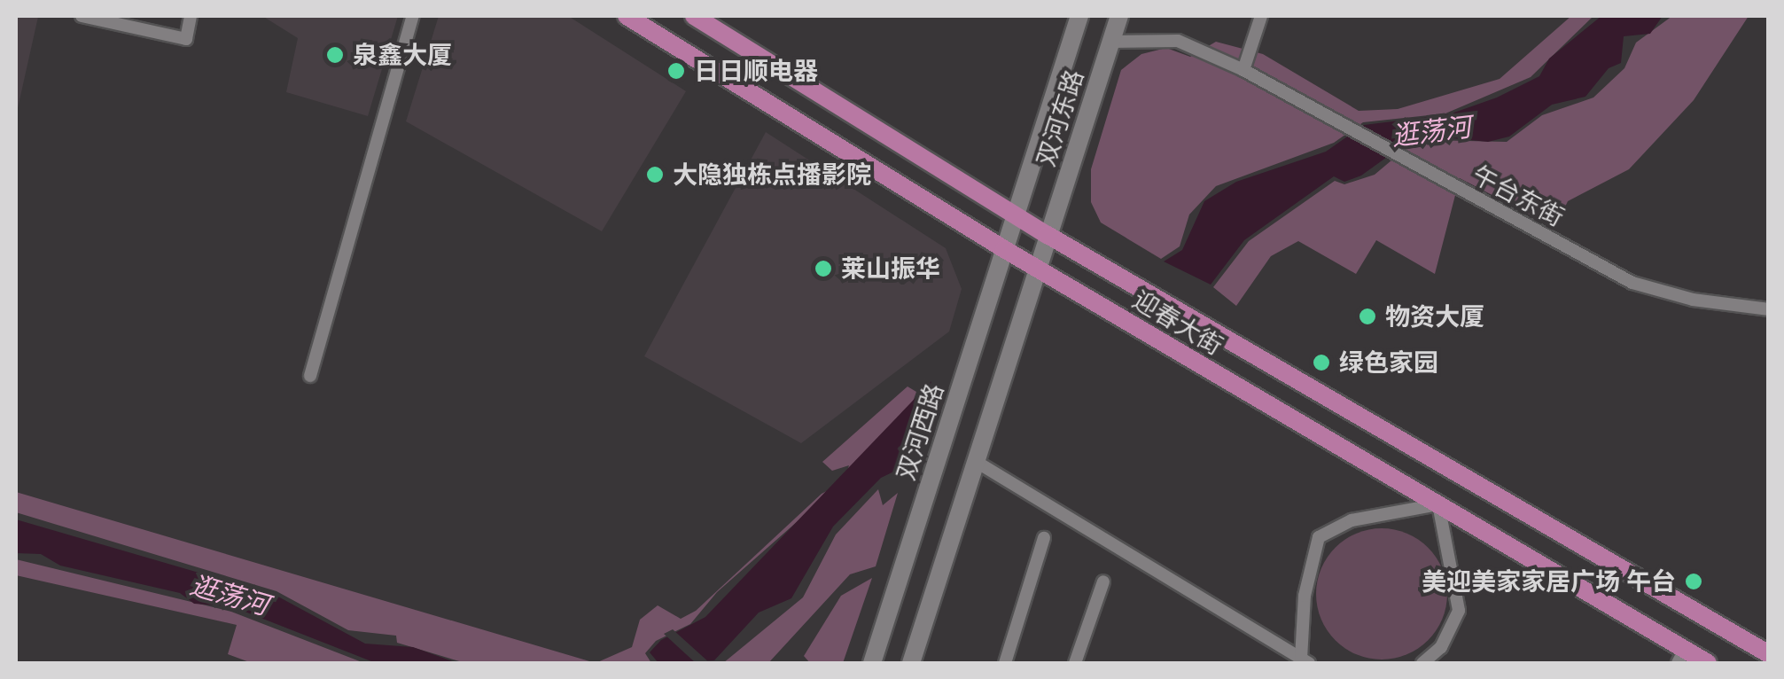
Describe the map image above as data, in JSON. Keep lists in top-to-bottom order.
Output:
{
  "streets": {
    "main road": ["迎春大街"],
    "street": ["双河东路", "午台东街", "双河西路"]
  },
  "crossings": [
    ["双河东路", "午台东街"],
    ["双河东路", "迎春大街"],
    ["双河东路", "双河西路"],
    ["迎春大街", "双河西路"]
  ],
  "water": ["逛荡河"],
  "places": [
    "泉鑫大厦",
    "日日顺电器",
    "大隐独栋点播影院",
    "莱山振华",
    "物资大厦",
    "绿色家园",
    "美迎美家家居广场 午台"
  ]
}
